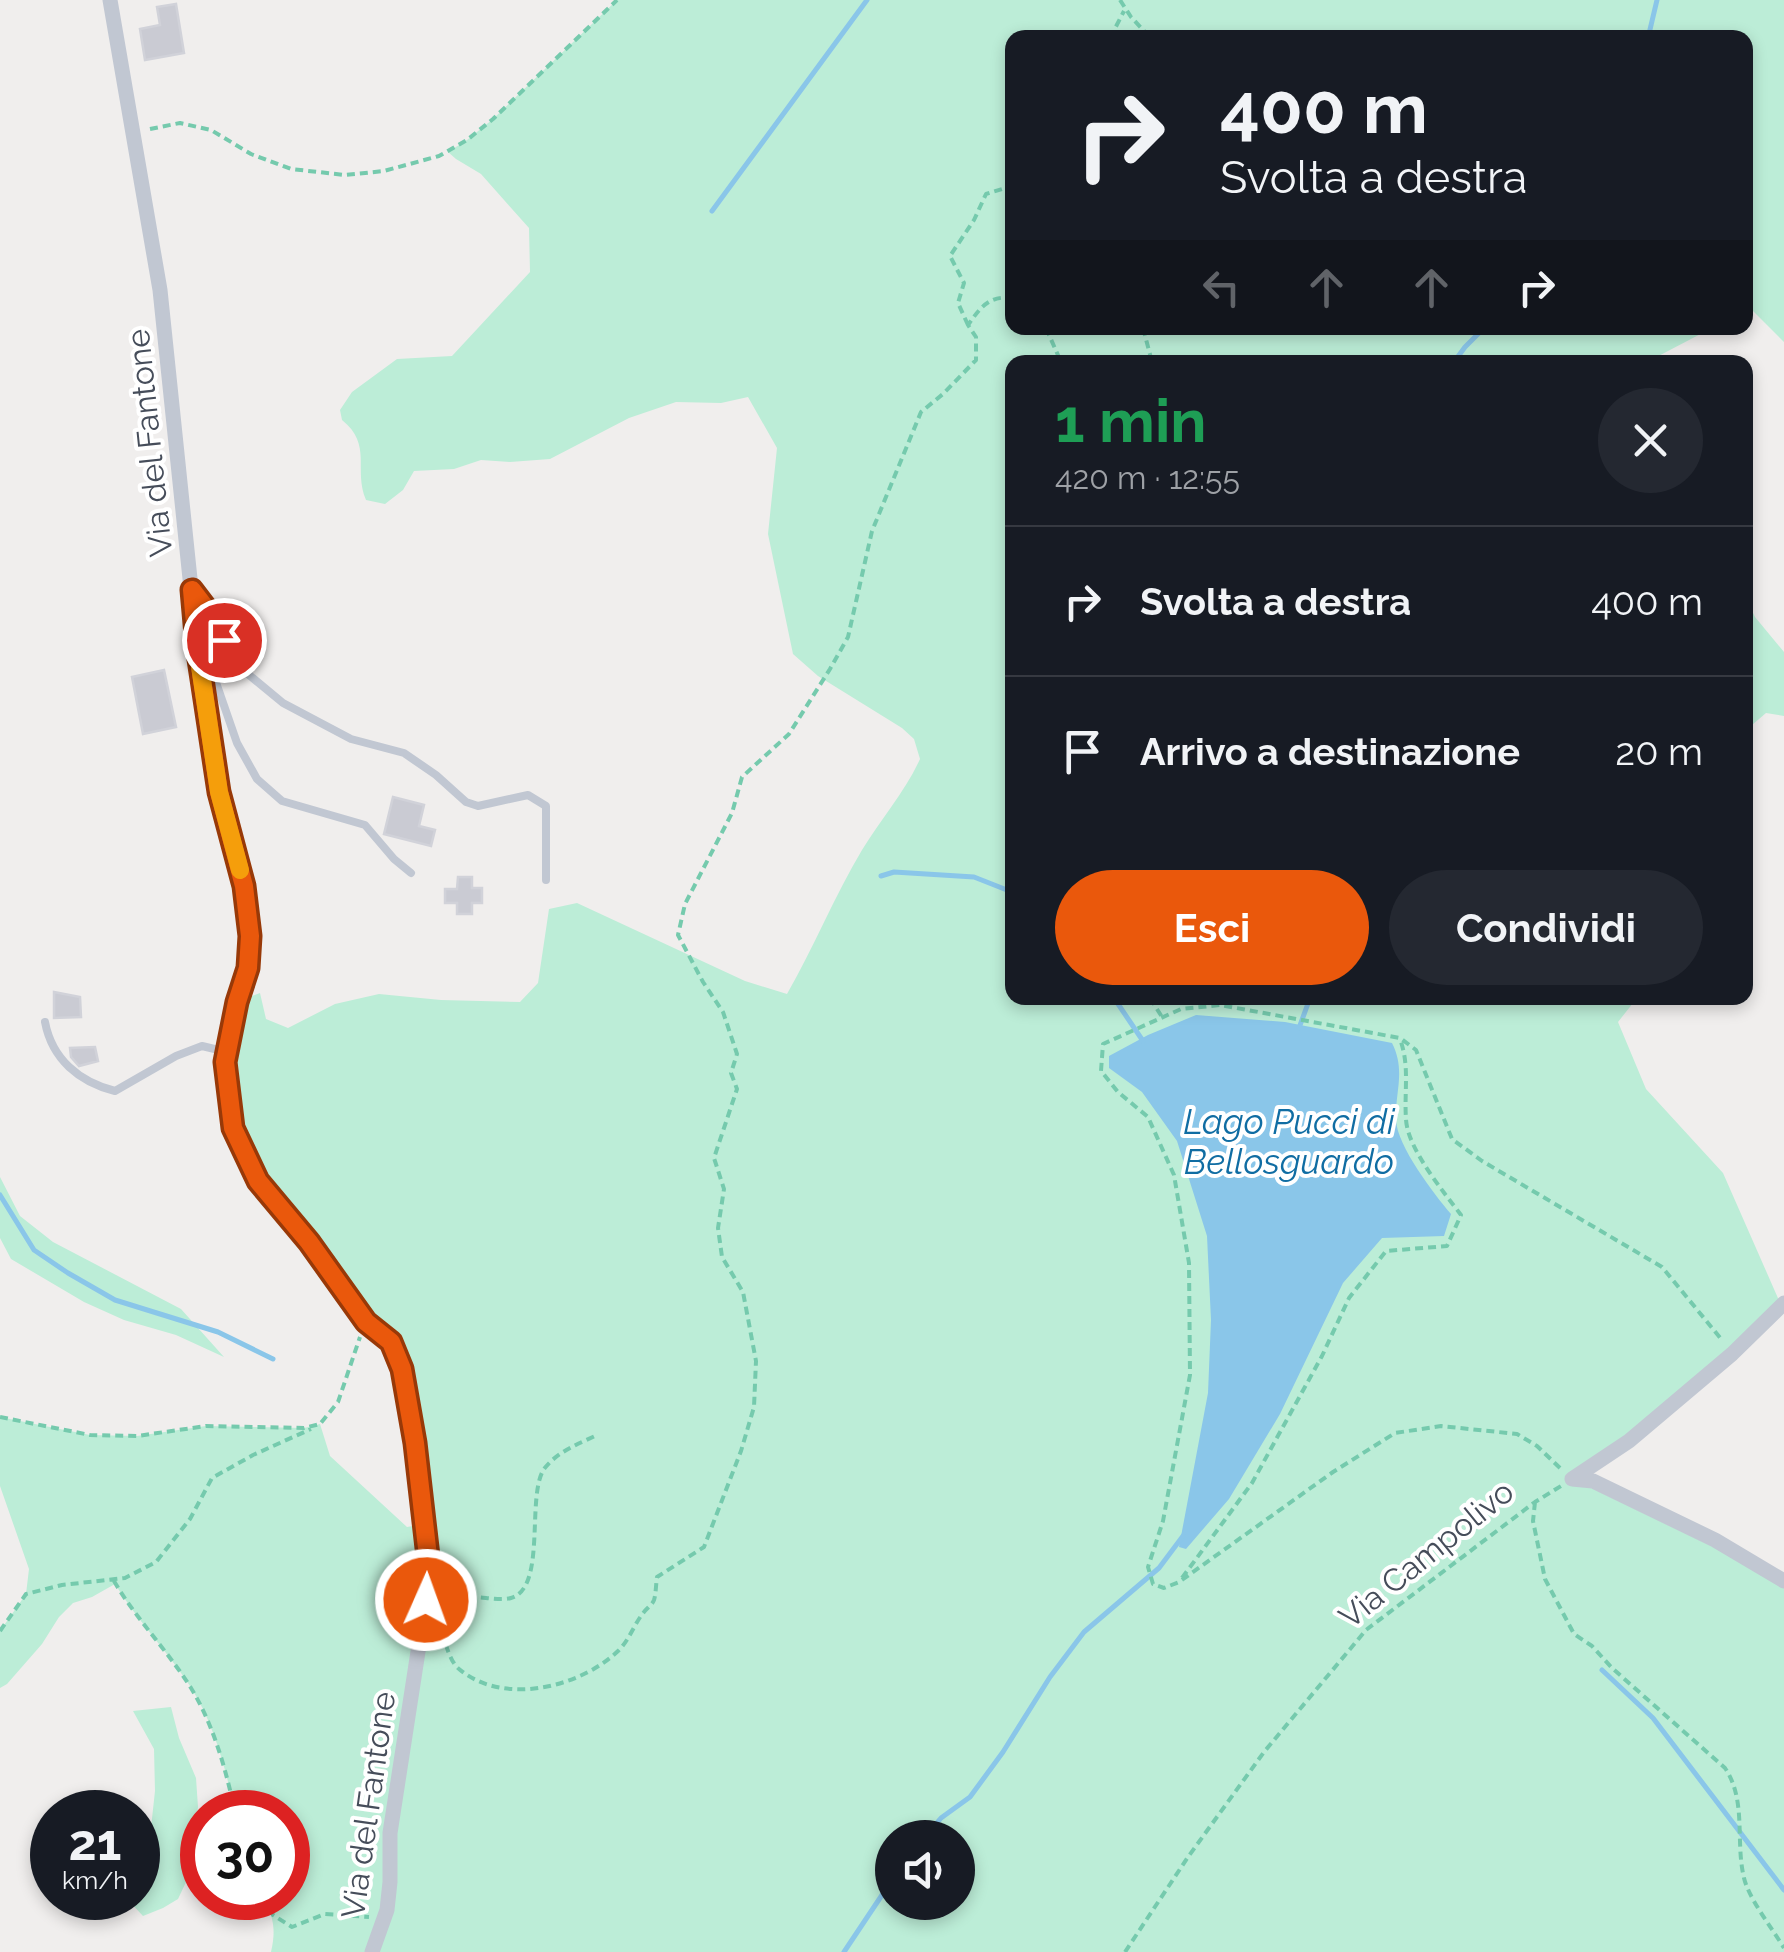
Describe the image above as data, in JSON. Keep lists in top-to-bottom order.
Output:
{
  "streets": {
    "street": ["Via del Fantone"],
    "path": ["Via Campolivo"]
  },
  "water": ["Lago Pucci di Bellosguardo"],
  "page": {
    "turn": ["400 m", "Svolta a destra"],
    "heading": ["1 min", "420 m · 12:55"],
    "list": [
      {
        "name": "Svolta a destra",
        "value": "400 m"
      },
      {
        "name": "Arrivo a destinazione",
        "value": "20 m"
      }
    ],
    "buttons": ["Esci", "Condividi"],
    "speed": "21 km/h",
    "limit": "30"
  }
}
